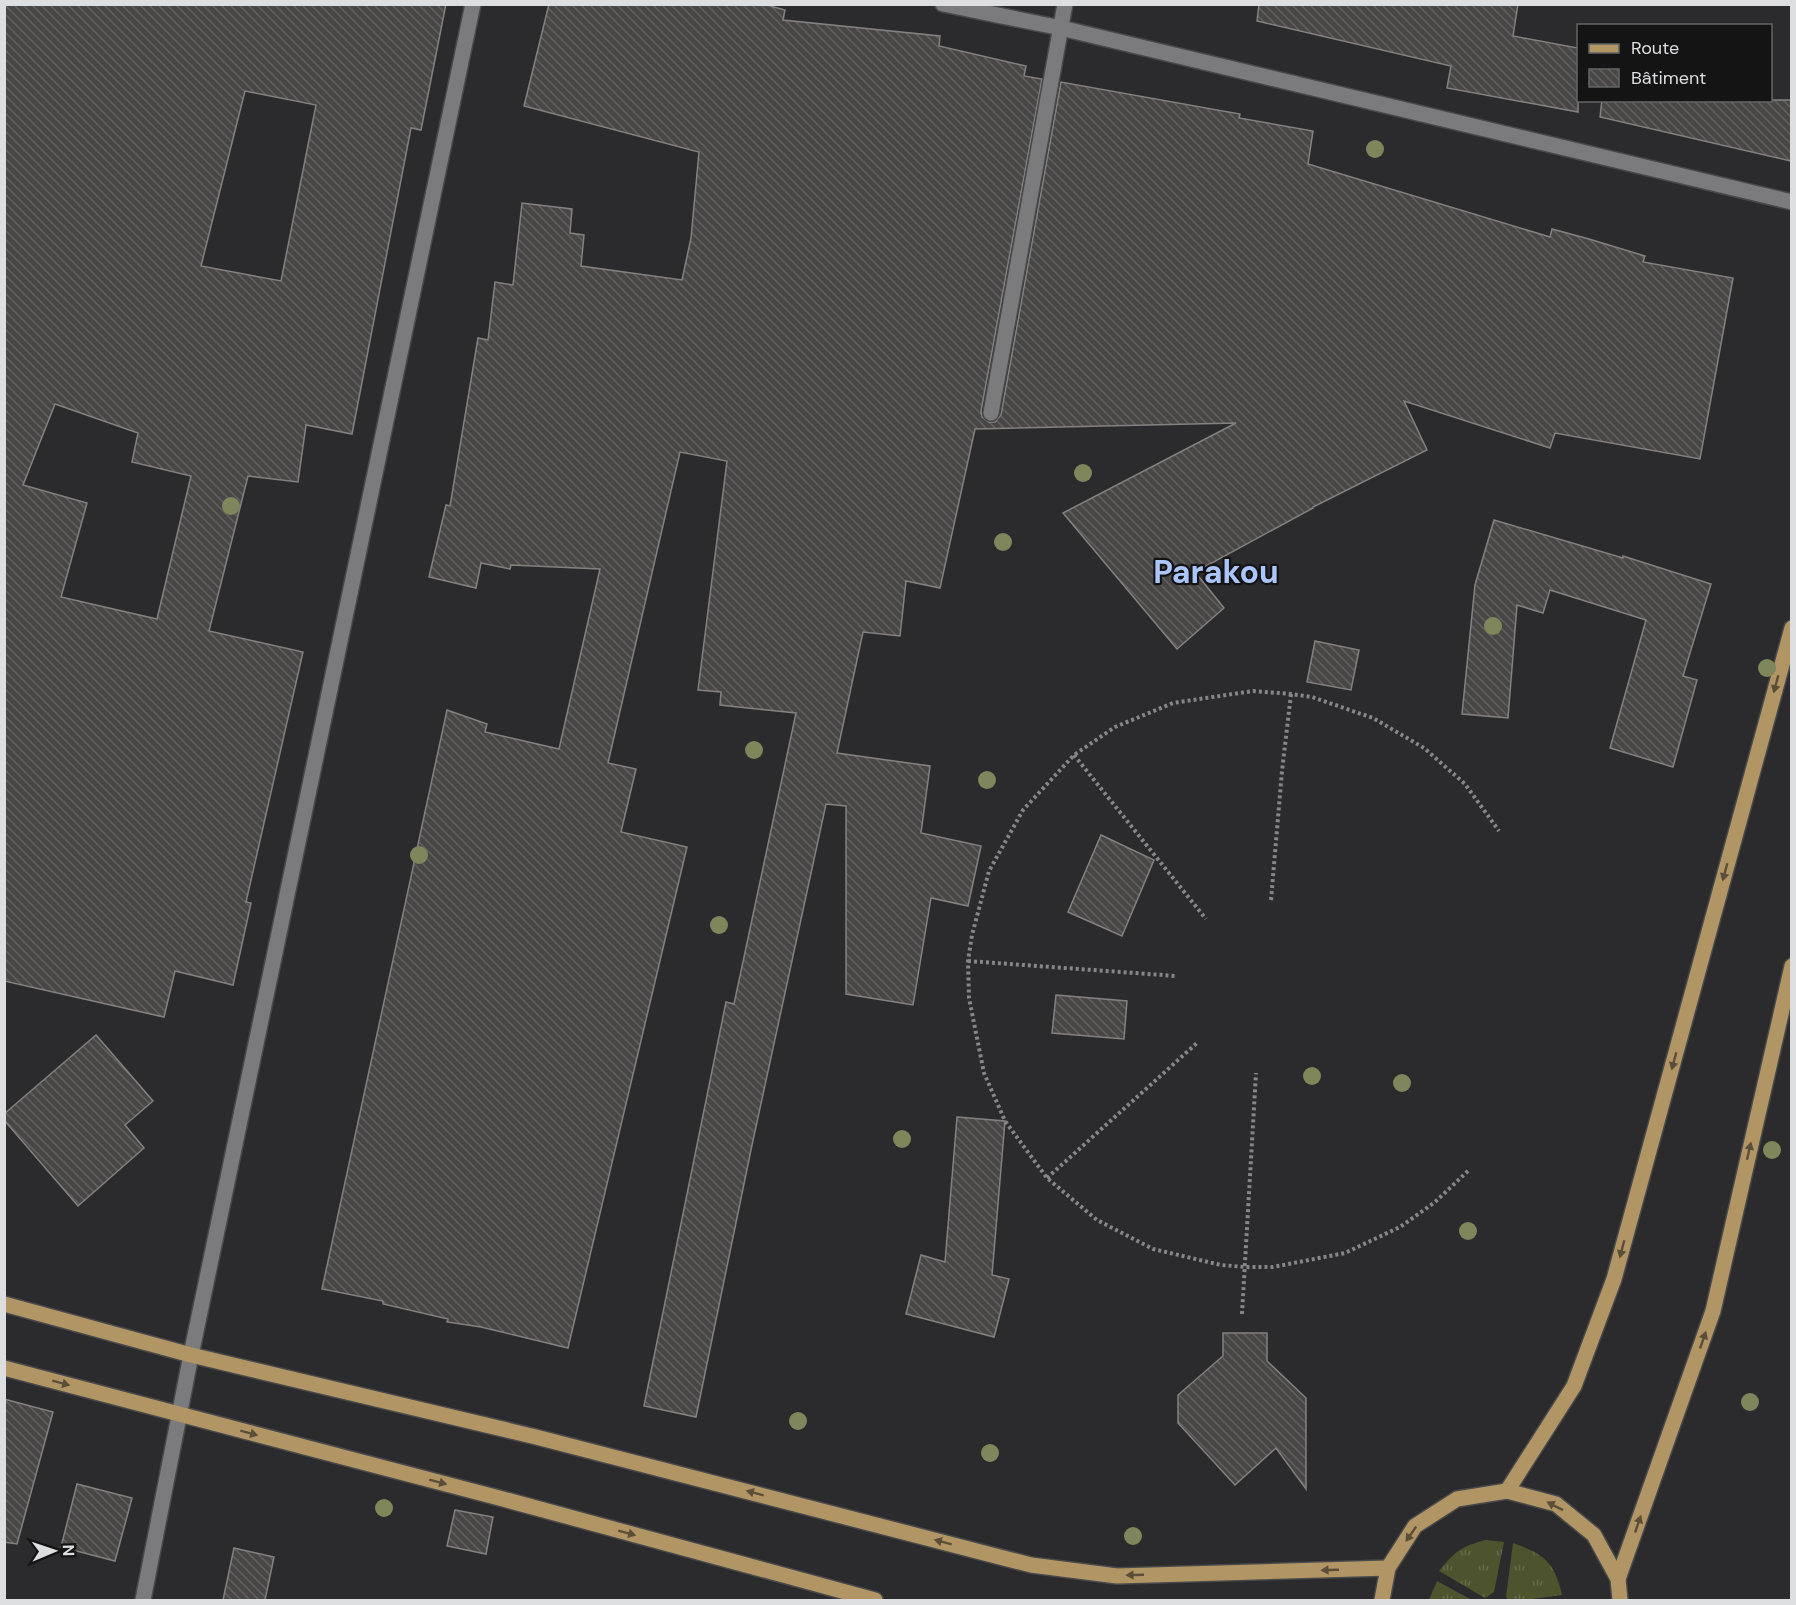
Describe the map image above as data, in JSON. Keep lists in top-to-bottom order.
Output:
{
  "districts": ["Parakou"],
  "legend": ["Route", "Bâtiment"],
  "north": "right"
}
